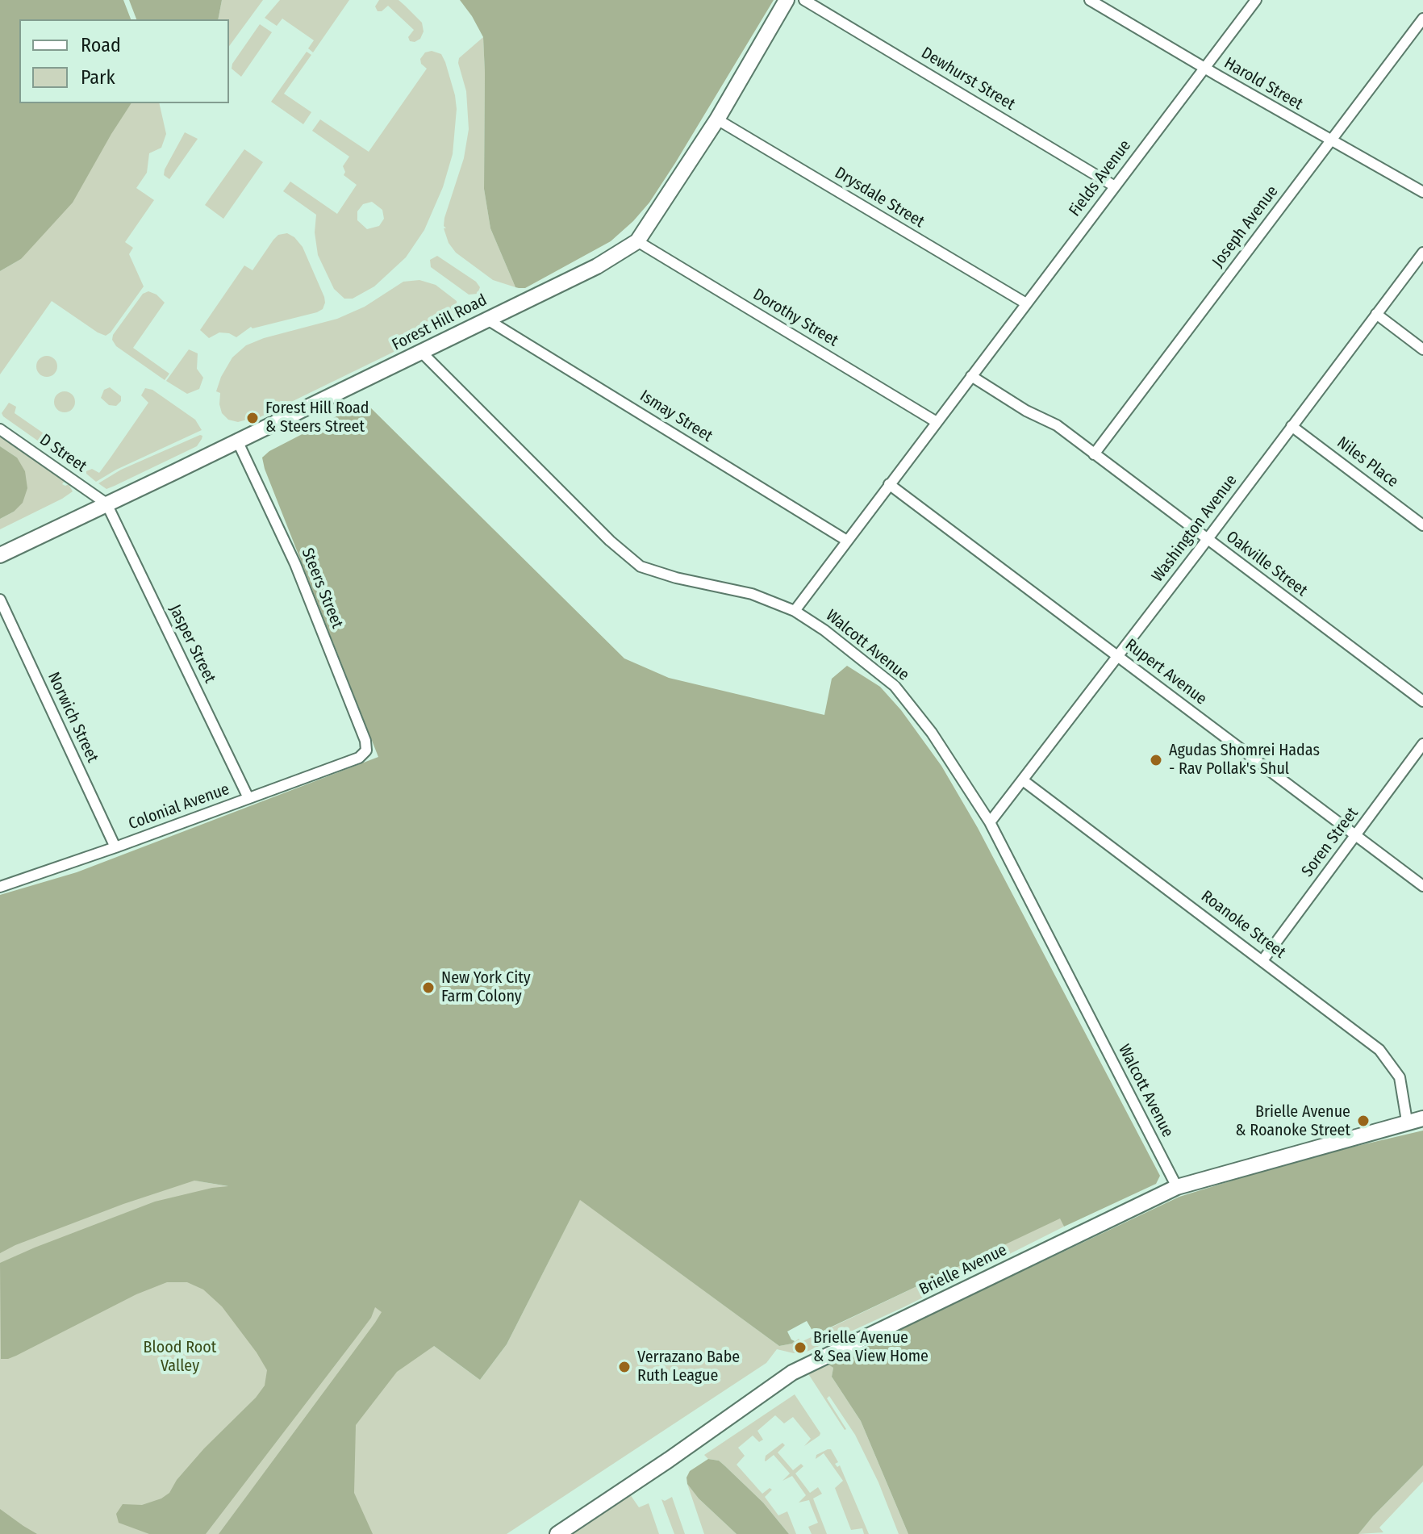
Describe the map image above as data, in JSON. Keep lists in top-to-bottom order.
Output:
{
  "streets": {
    "street": [
      "Dewhurst Street",
      "Harold Street",
      "Fields Avenue",
      "Drysdale Street",
      "Joseph Avenue",
      "Dorothy Street",
      "Forest Hill Road",
      "Ismay Street",
      "D Street",
      "Niles Place",
      "Washington Avenue",
      "Oakville Street",
      "Steers Street",
      "Jasper Street",
      "Walcott Avenue",
      "Rupert Avenue",
      "Norwich Street",
      "Colonial Avenue",
      "Soren Street",
      "Roanoke Street",
      "Brielle Avenue"
    ]
  },
  "crossings": [
    ["Dewhurst Street", "Fields Avenue"],
    ["Harold Street", "Fields Avenue"],
    ["Harold Street", "Joseph Avenue"],
    ["Fields Avenue", "Drysdale Street"],
    ["Fields Avenue", "Dorothy Street"],
    ["Fields Avenue", "Ismay Street"],
    ["Fields Avenue", "Oakville Street"],
    ["Fields Avenue", "Walcott Avenue"],
    ["Fields Avenue", "Rupert Avenue"],
    ["Drysdale Street", "Forest Hill Road"],
    ["Joseph Avenue", "Oakville Street"],
    ["Dorothy Street", "Forest Hill Road"],
    ["Forest Hill Road", "Ismay Street"],
    ["Forest Hill Road", "D Street"],
    ["Forest Hill Road", "Steers Street"],
    ["Forest Hill Road", "Jasper Street"],
    ["Forest Hill Road", "Walcott Avenue"],
    ["D Street", "Jasper Street"],
    ["Niles Place", "Washington Avenue"],
    ["Washington Avenue", "Oakville Street"],
    ["Washington Avenue", "Walcott Avenue"],
    ["Washington Avenue", "Rupert Avenue"],
    ["Washington Avenue", "Roanoke Street"],
    ["Steers Street", "Colonial Avenue"],
    ["Jasper Street", "Colonial Avenue"],
    ["Walcott Avenue", "Brielle Avenue"],
    ["Rupert Avenue", "Soren Street"],
    ["Norwich Street", "Colonial Avenue"],
    ["Soren Street", "Roanoke Street"],
    ["Roanoke Street", "Brielle Avenue"]
  ],
  "parks": ["Blood Root Valley"],
  "places": [
    "Forest Hill Road & Steers Street",
    "Agudas Shomrei Hadas - Rav Pollak's Shul",
    "New York City Farm Colony",
    "Brielle Avenue & Roanoke Street",
    "Brielle Avenue & Sea View Home",
    "Verrazano Babe Ruth League"
  ],
  "legend": ["Road", "Park"]
}
